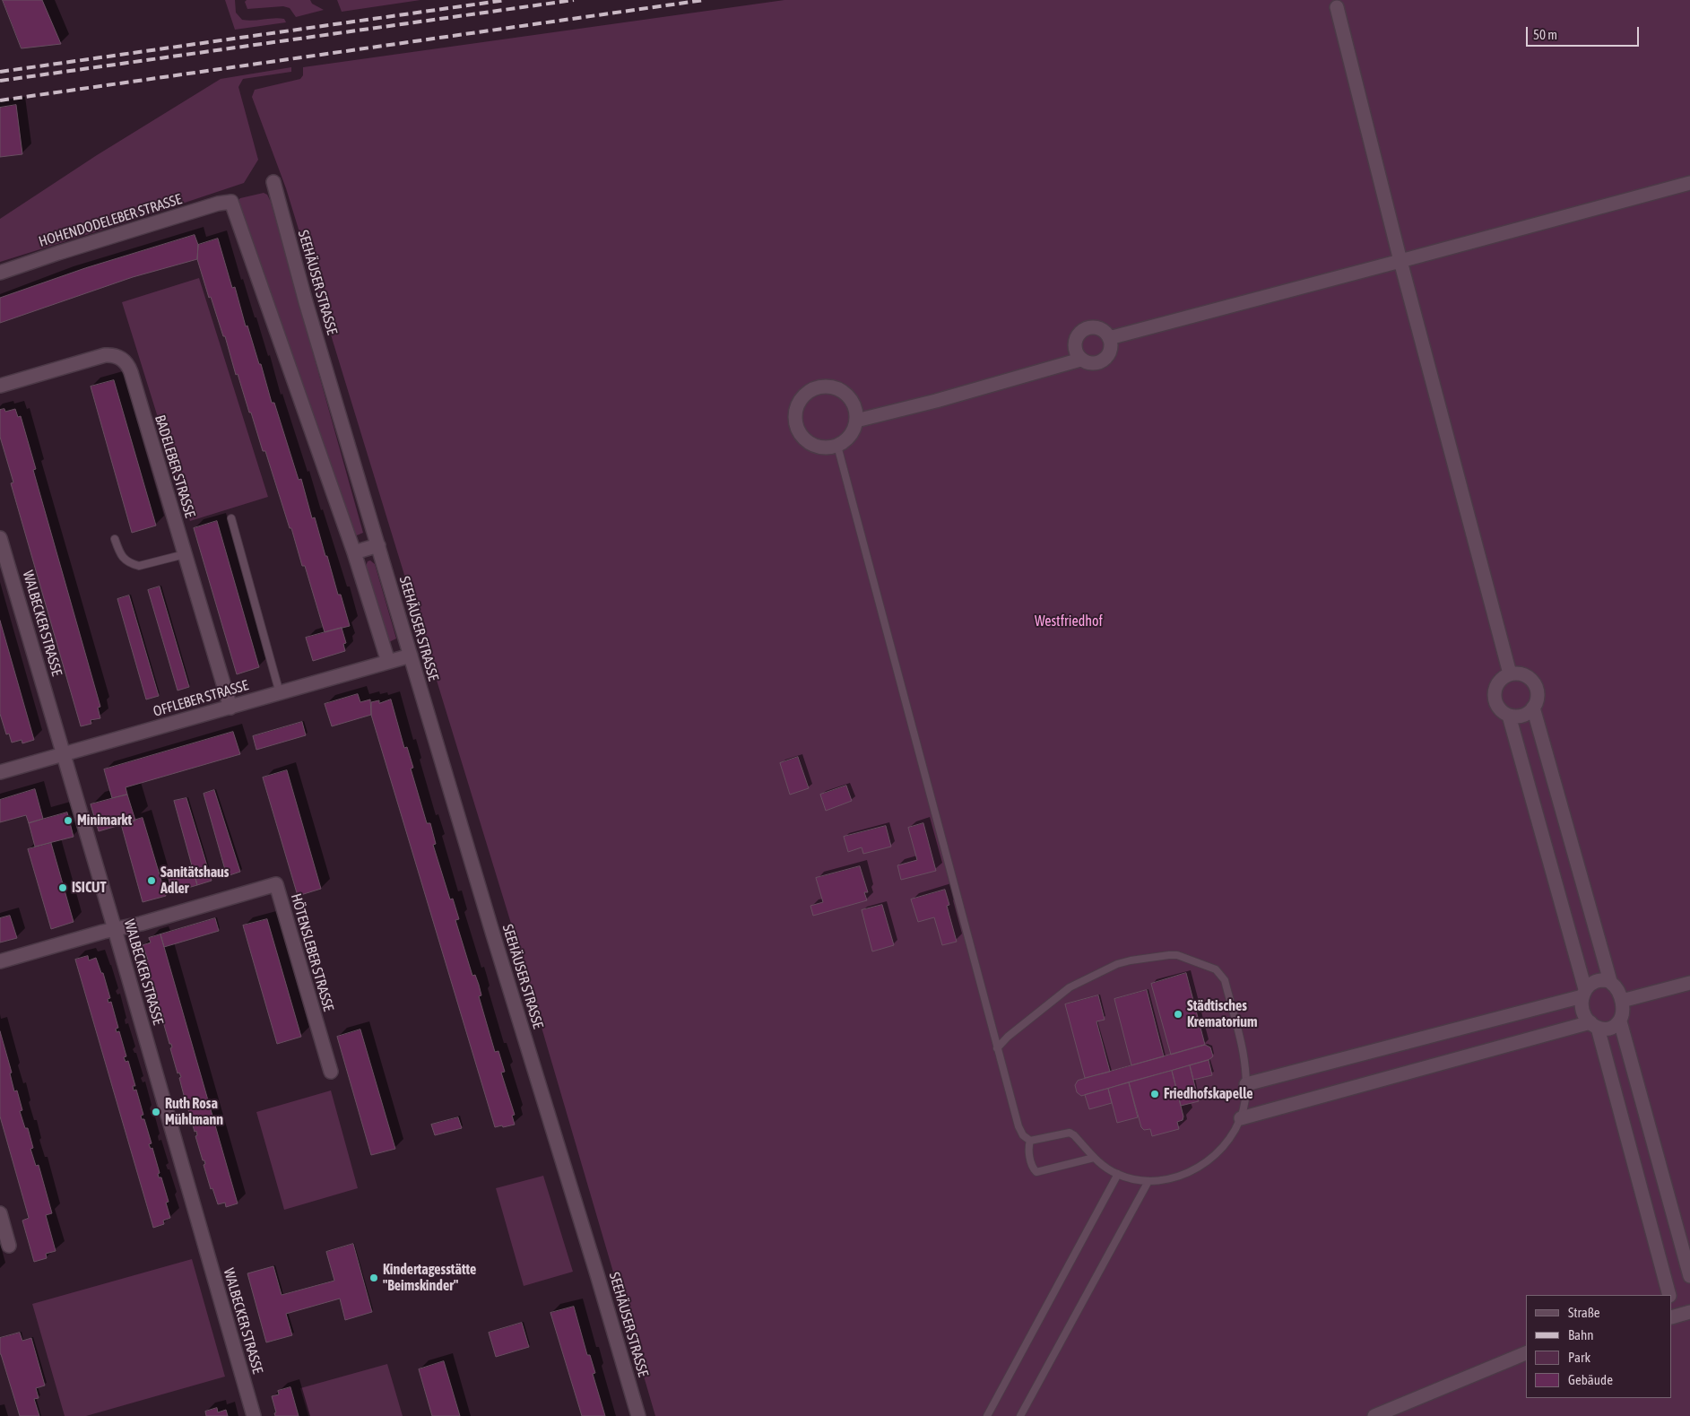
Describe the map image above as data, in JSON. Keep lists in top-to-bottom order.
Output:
{
  "streets": {
    "street": [
      "HOHENDODELEBER STRASSE",
      "SEEHÄUSER STRASSE",
      "BADELEBER STRASSE",
      "WALBECKER STRASSE",
      "OFFLEBER STRASSE",
      "HÖTENSLEBER STRASSE"
    ]
  },
  "crossings": [
    ["SEEHÄUSER STRASSE", "OFFLEBER STRASSE"],
    ["BADELEBER STRASSE", "OFFLEBER STRASSE"],
    ["WALBECKER STRASSE", "OFFLEBER STRASSE"],
    ["WALBECKER STRASSE", "HÖTENSLEBER STRASSE"]
  ],
  "parks": ["Westfriedhof"],
  "places": [
    "Minimarkt",
    "Sanitätshaus Adler",
    "ISICUT",
    "Städtisches Krematorium",
    "Friedhofskapelle",
    "Ruth Rosa Mühlmann",
    "Kindertagesstätte \"Beimskinder\""
  ],
  "legend": [
    "Straße",
    "Bahn",
    "Park",
    "Gebäude"
  ],
  "scale_bar": "50 m"
}
